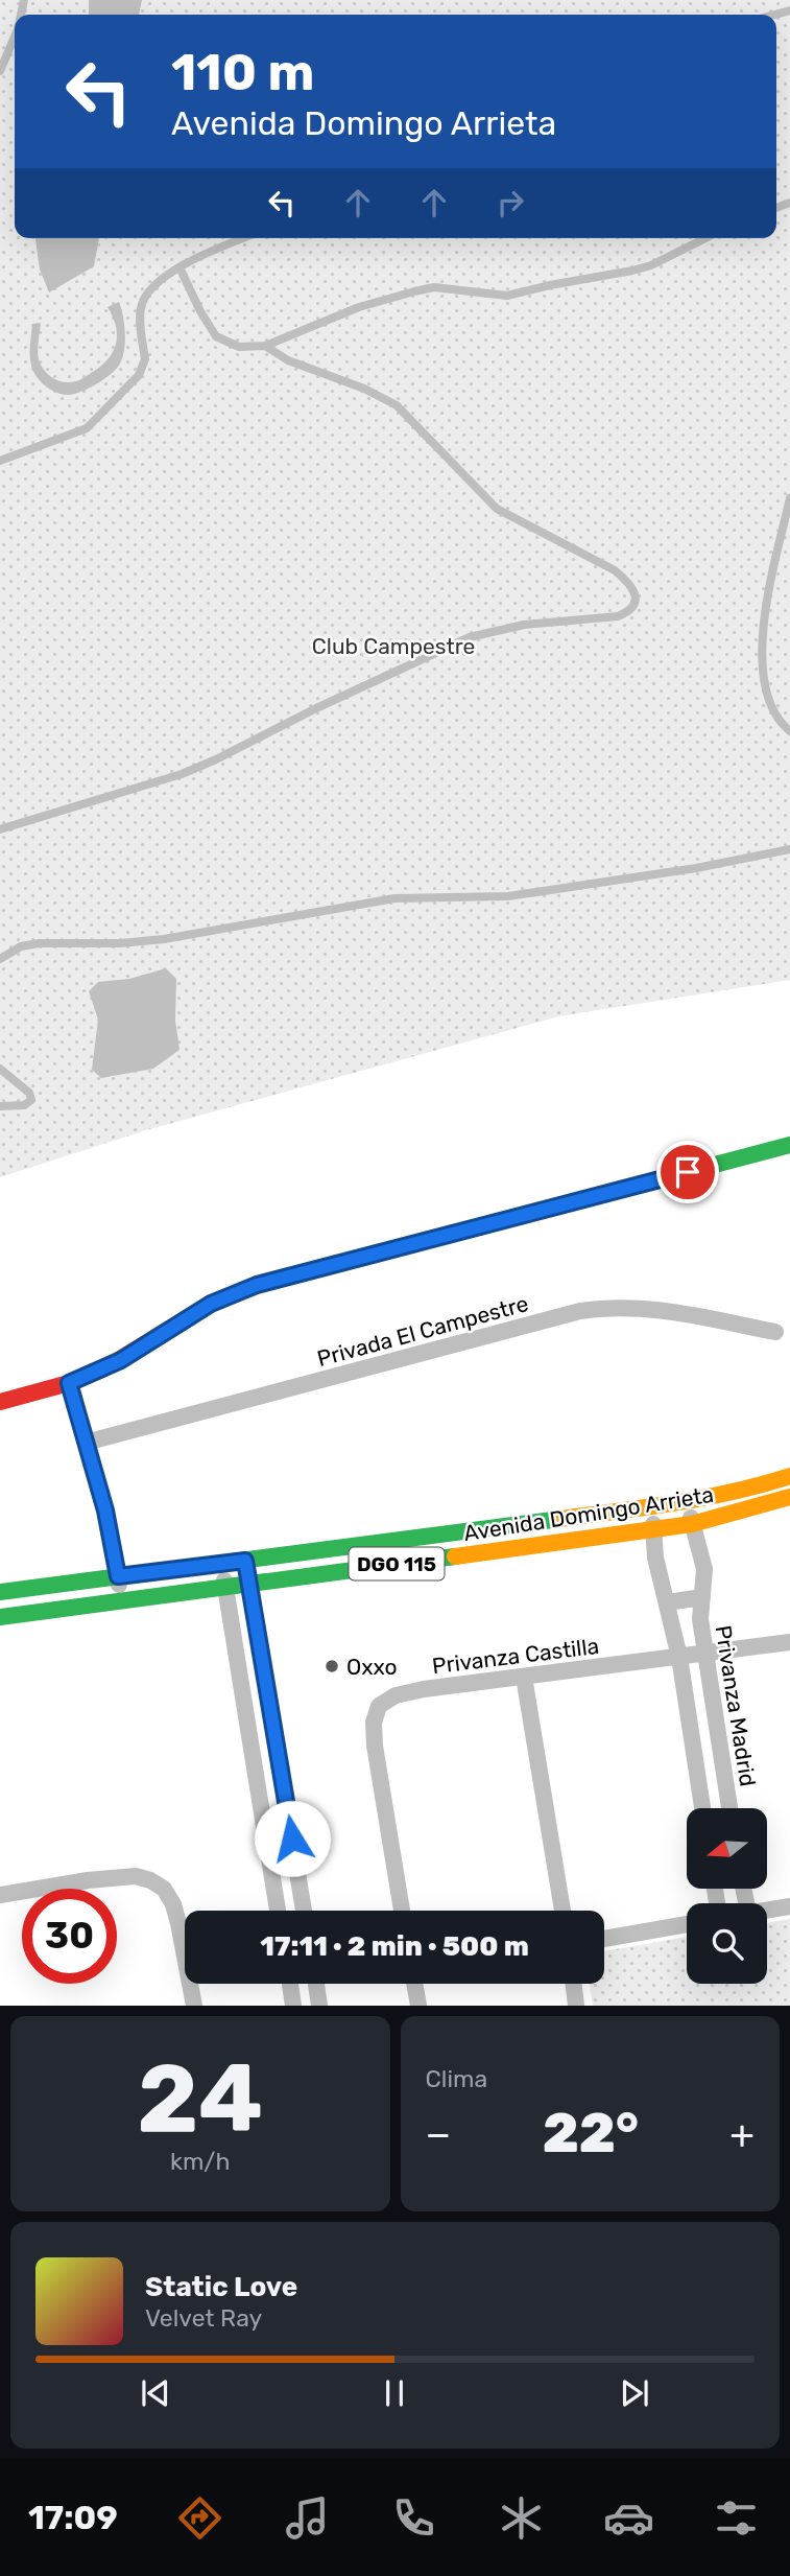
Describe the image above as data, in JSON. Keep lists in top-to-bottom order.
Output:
{
  "streets": {
    "main road": ["Avenida Domingo Arrieta", "DGO 115"],
    "street": ["Privada El Campestre", "Privanza Castilla", "Privanza Madrid"]
  },
  "crossings": [
    ["Avenida Domingo Arrieta", "Privanza Madrid"],
    ["Privanza Castilla", "Privanza Madrid"]
  ],
  "parks": ["Club Campestre"],
  "places": ["Oxxo"],
  "north": "left",
  "page": {
    "turn": ["110 m", "Avenida Domingo Arrieta"],
    "limit": "30",
    "trip": "17:11 · 2 min · 500 m",
    "tile": [
      ["24", "km/h"],
      "Clima"
    ],
    "heat": ["−", "22°", "+"],
    "song": ["Static Love", "Velvet Ray"],
    "tabs": "17:09"
  }
}
